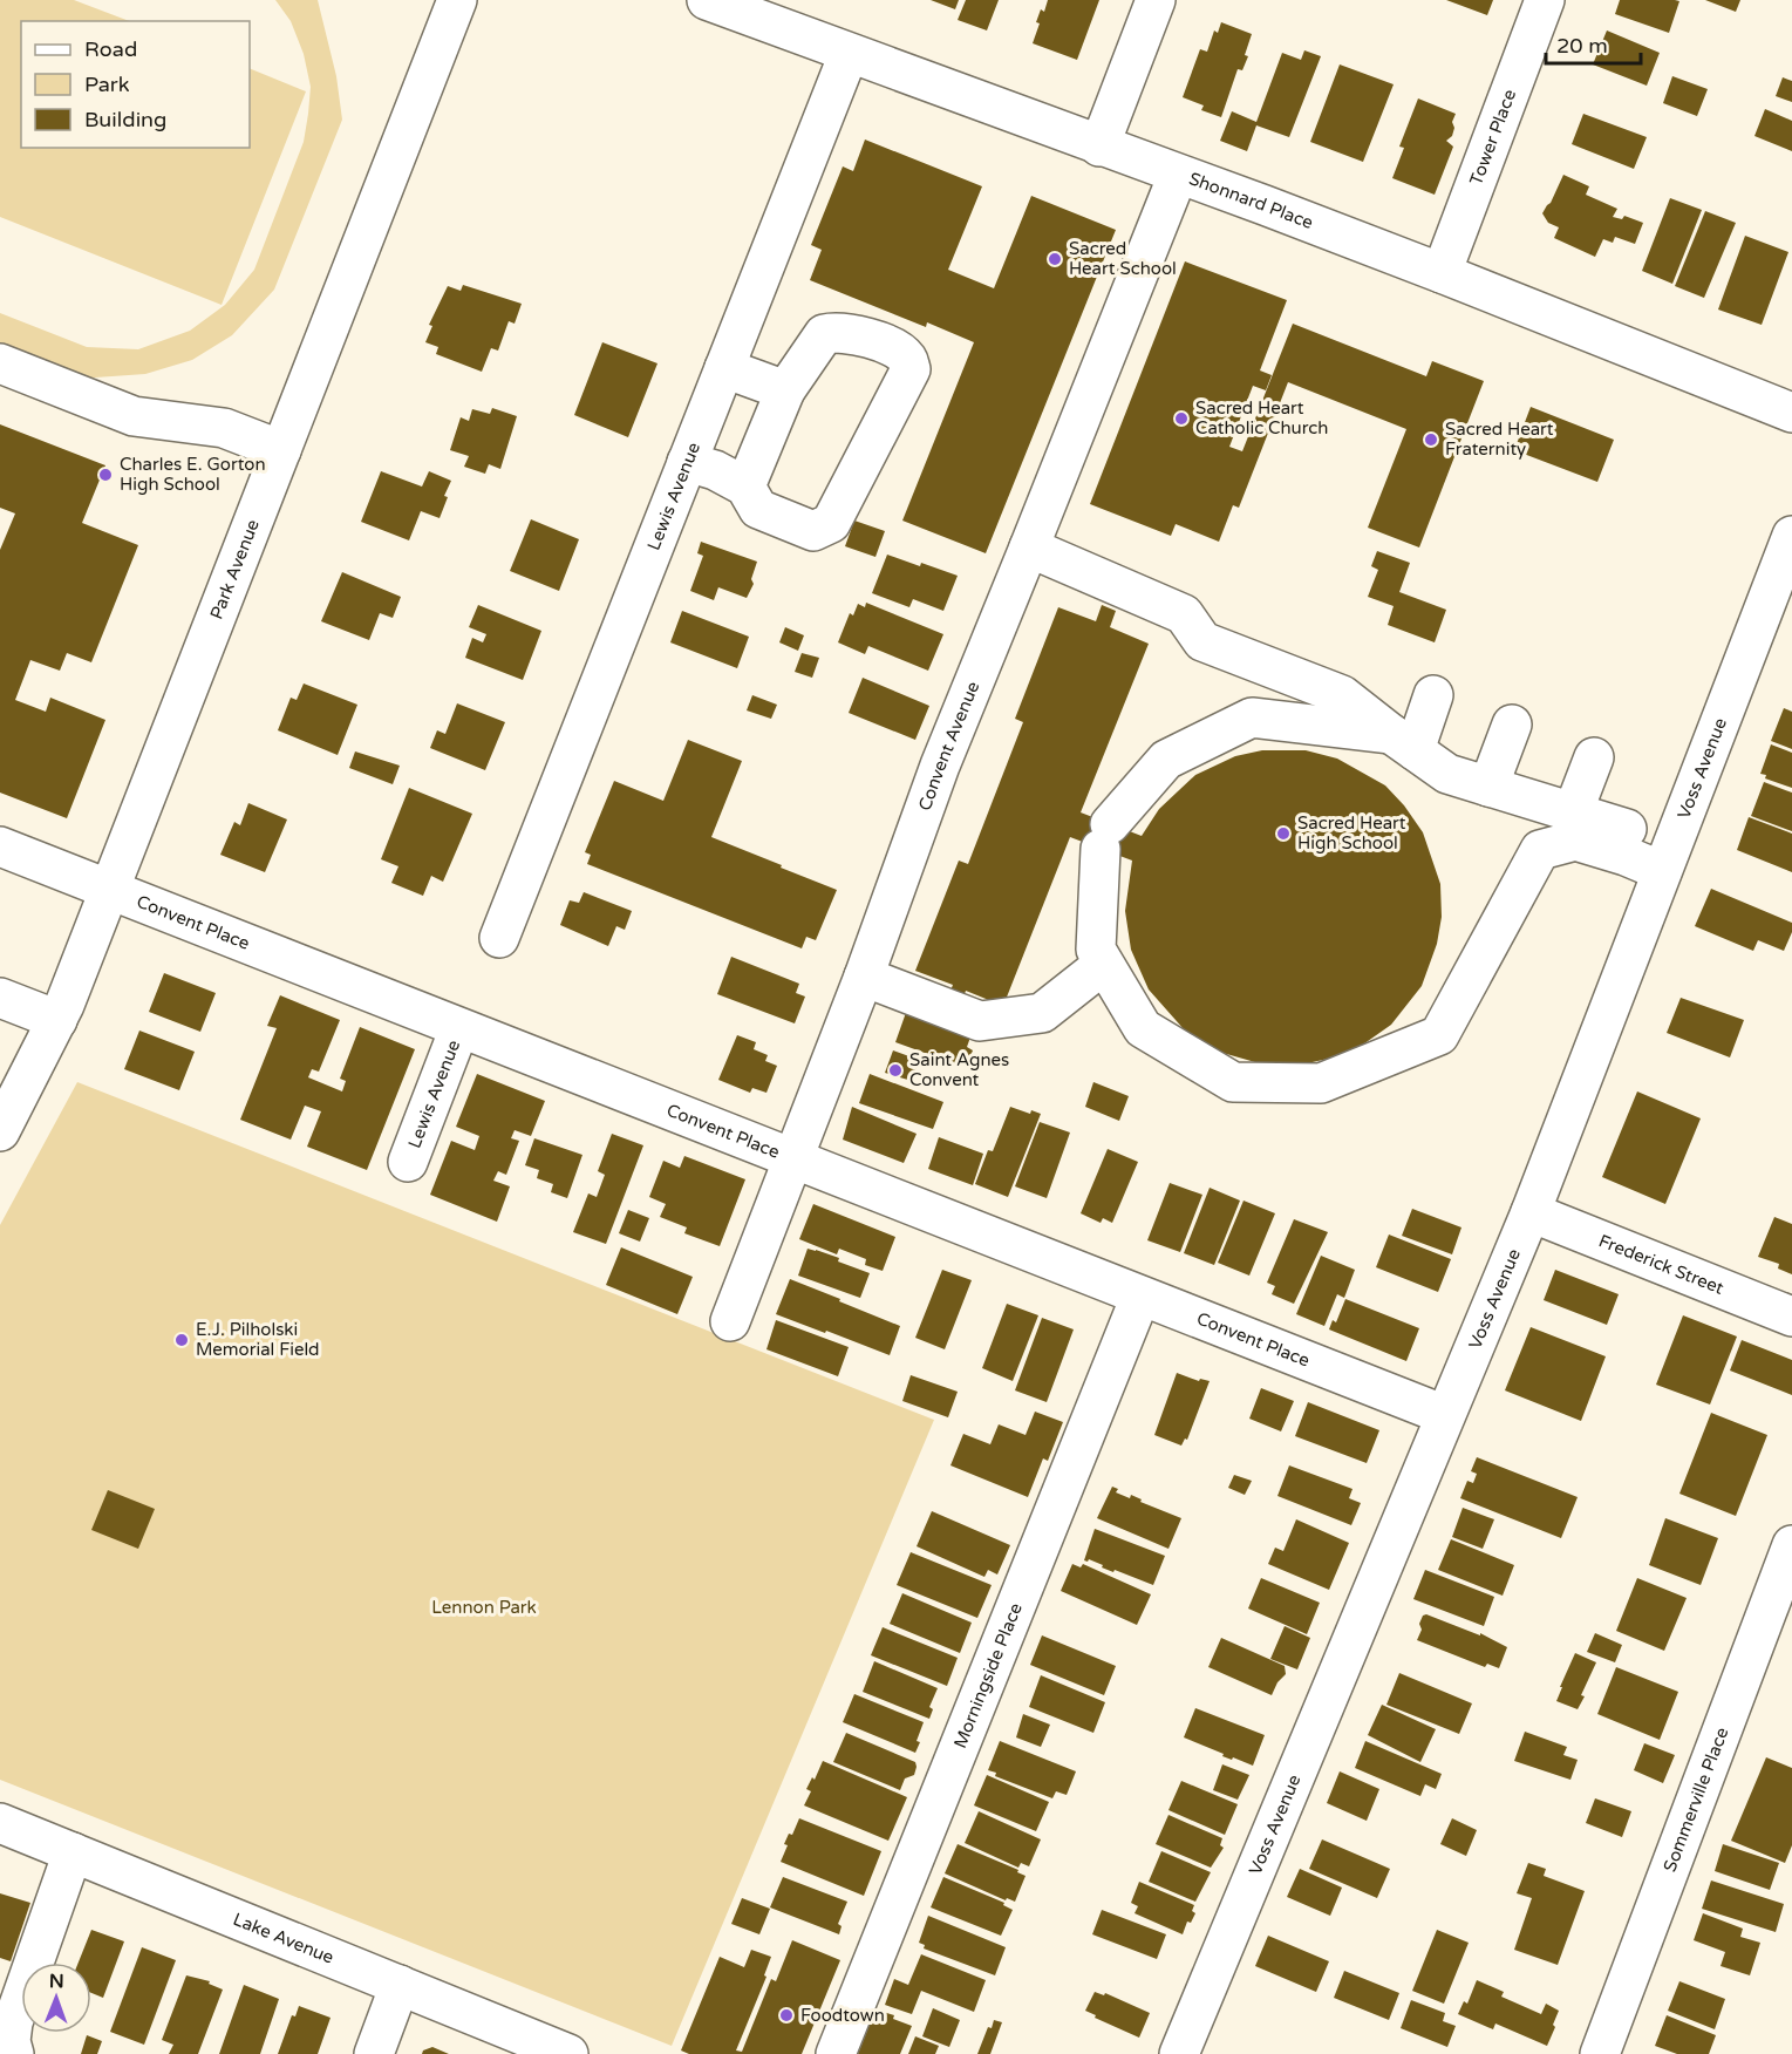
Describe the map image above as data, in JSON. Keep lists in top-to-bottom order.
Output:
{
  "streets": {
    "street": [
      "Tower Place",
      "Shonnard Place",
      "Lewis Avenue",
      "Park Avenue",
      "Convent Avenue",
      "Voss Avenue",
      "Convent Place",
      "Frederick Street",
      "Morningside Place",
      "Sommerville Place",
      "Lake Avenue"
    ]
  },
  "crossings": [
    ["Tower Place", "Shonnard Place"],
    ["Shonnard Place", "Lewis Avenue"],
    ["Shonnard Place", "Convent Avenue"],
    ["Lewis Avenue", "Convent Place"],
    ["Park Avenue", "Convent Place"],
    ["Convent Avenue", "Convent Place"],
    ["Voss Avenue", "Convent Place"],
    ["Voss Avenue", "Frederick Street"],
    ["Convent Place", "Morningside Place"]
  ],
  "parks": ["Lennon Park"],
  "places": [
    "Sacred Heart School",
    "Sacred Heart Catholic Church",
    "Sacred Heart Fraternity",
    "Charles E. Gorton High School",
    "Sacred Heart High School",
    "Saint Agnes Convent",
    "E.J. Pilholski Memorial Field",
    "Foodtown"
  ],
  "legend": ["Road", "Park", "Building"],
  "scale_bar": "20 m",
  "north": "top"
}
